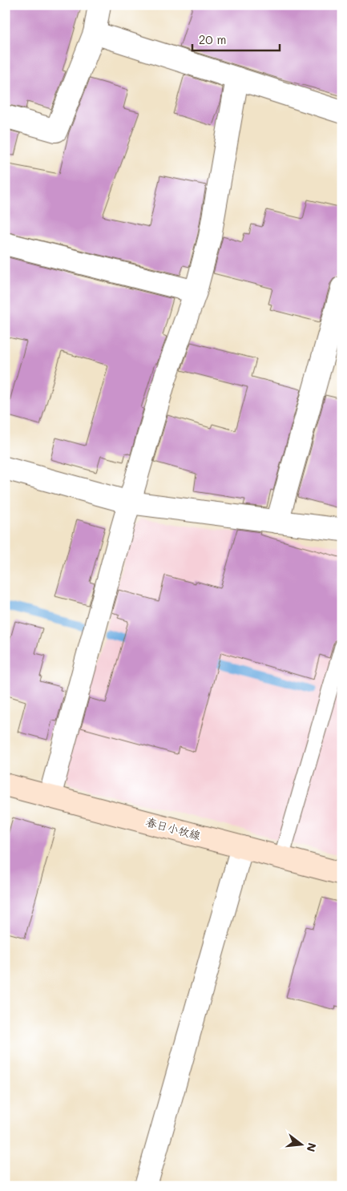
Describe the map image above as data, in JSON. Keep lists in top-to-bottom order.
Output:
{
  "streets": {
    "main road": ["春日小牧線"]
  },
  "scale_bar": "20 m",
  "north": "right"
}
